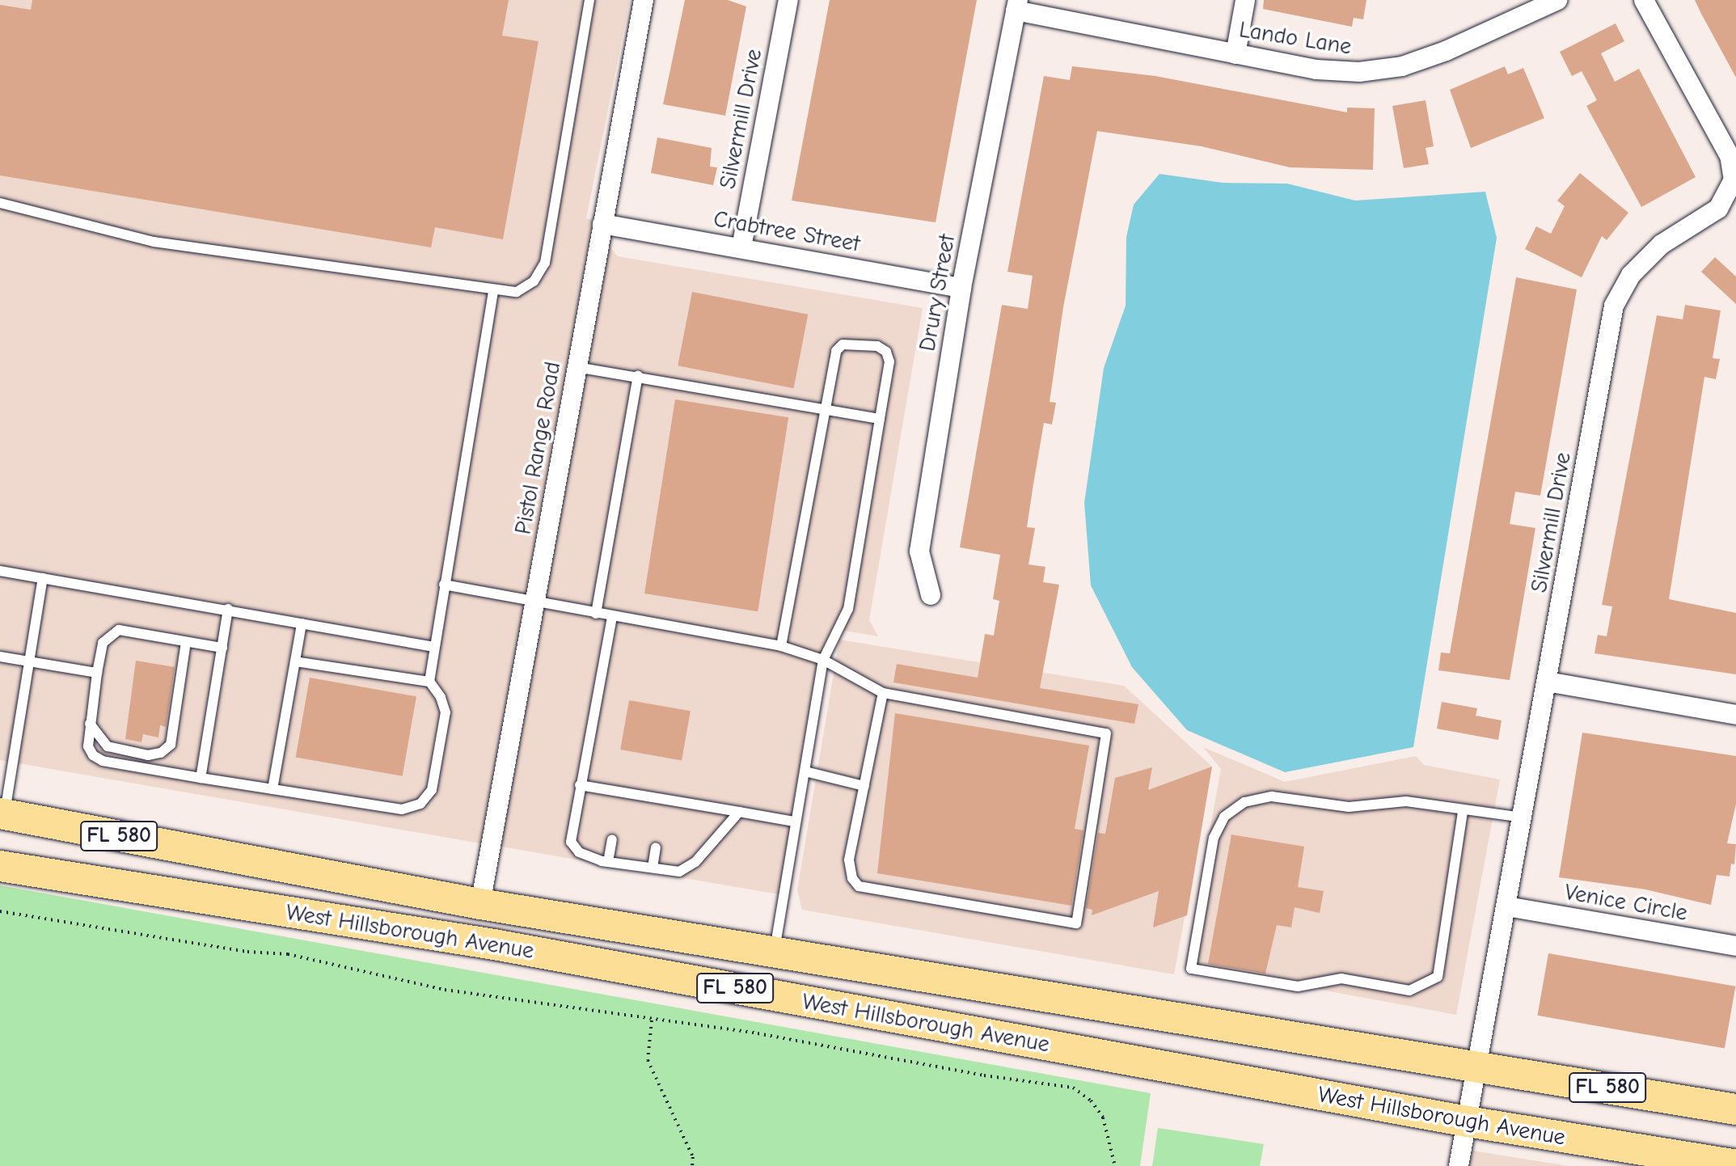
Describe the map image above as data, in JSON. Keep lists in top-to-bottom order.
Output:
{
  "streets": {
    "main road": ["FL 580", "West Hillsborough Avenue"],
    "street": [
      "Lando Lane",
      "Silvermill Drive",
      "Crabtree Street",
      "Drury Street",
      "Pistol Range Road",
      "Venice Circle"
    ]
  },
  "crossings": [
    ["Lando Lane", "Drury Street"],
    ["Silvermill Drive", "Crabtree Street"],
    ["Silvermill Drive", "Venice Circle"],
    ["Silvermill Drive", "West Hillsborough Avenue"],
    ["Crabtree Street", "Drury Street"],
    ["Crabtree Street", "Pistol Range Road"],
    ["Pistol Range Road", "West Hillsborough Avenue"]
  ]
}
